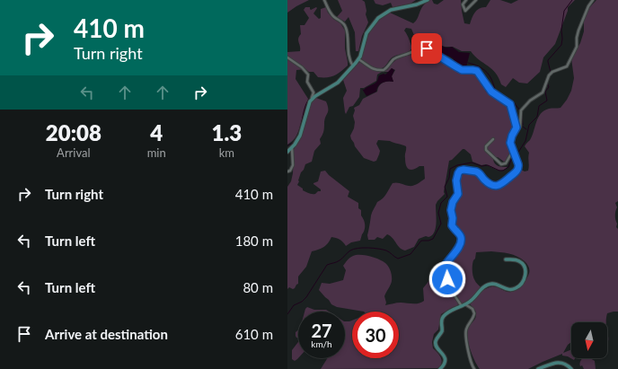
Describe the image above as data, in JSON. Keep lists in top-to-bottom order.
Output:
{
  "north": "bottom",
  "page": {
    "turn": ["410 m", "Turn right"],
    "eta": [
      "20:08",
      "Arrival",
      "4",
      "min",
      "1.3",
      "km"
    ],
    "list": [
      {
        "name": "Turn right",
        "value": "410 m"
      },
      {
        "name": "Turn left",
        "value": "180 m"
      },
      {
        "name": "Turn left",
        "value": "80 m"
      },
      {
        "name": "Arrive at destination",
        "value": "610 m"
      }
    ],
    "speed": "27 km/h",
    "limit": "30"
  }
}
